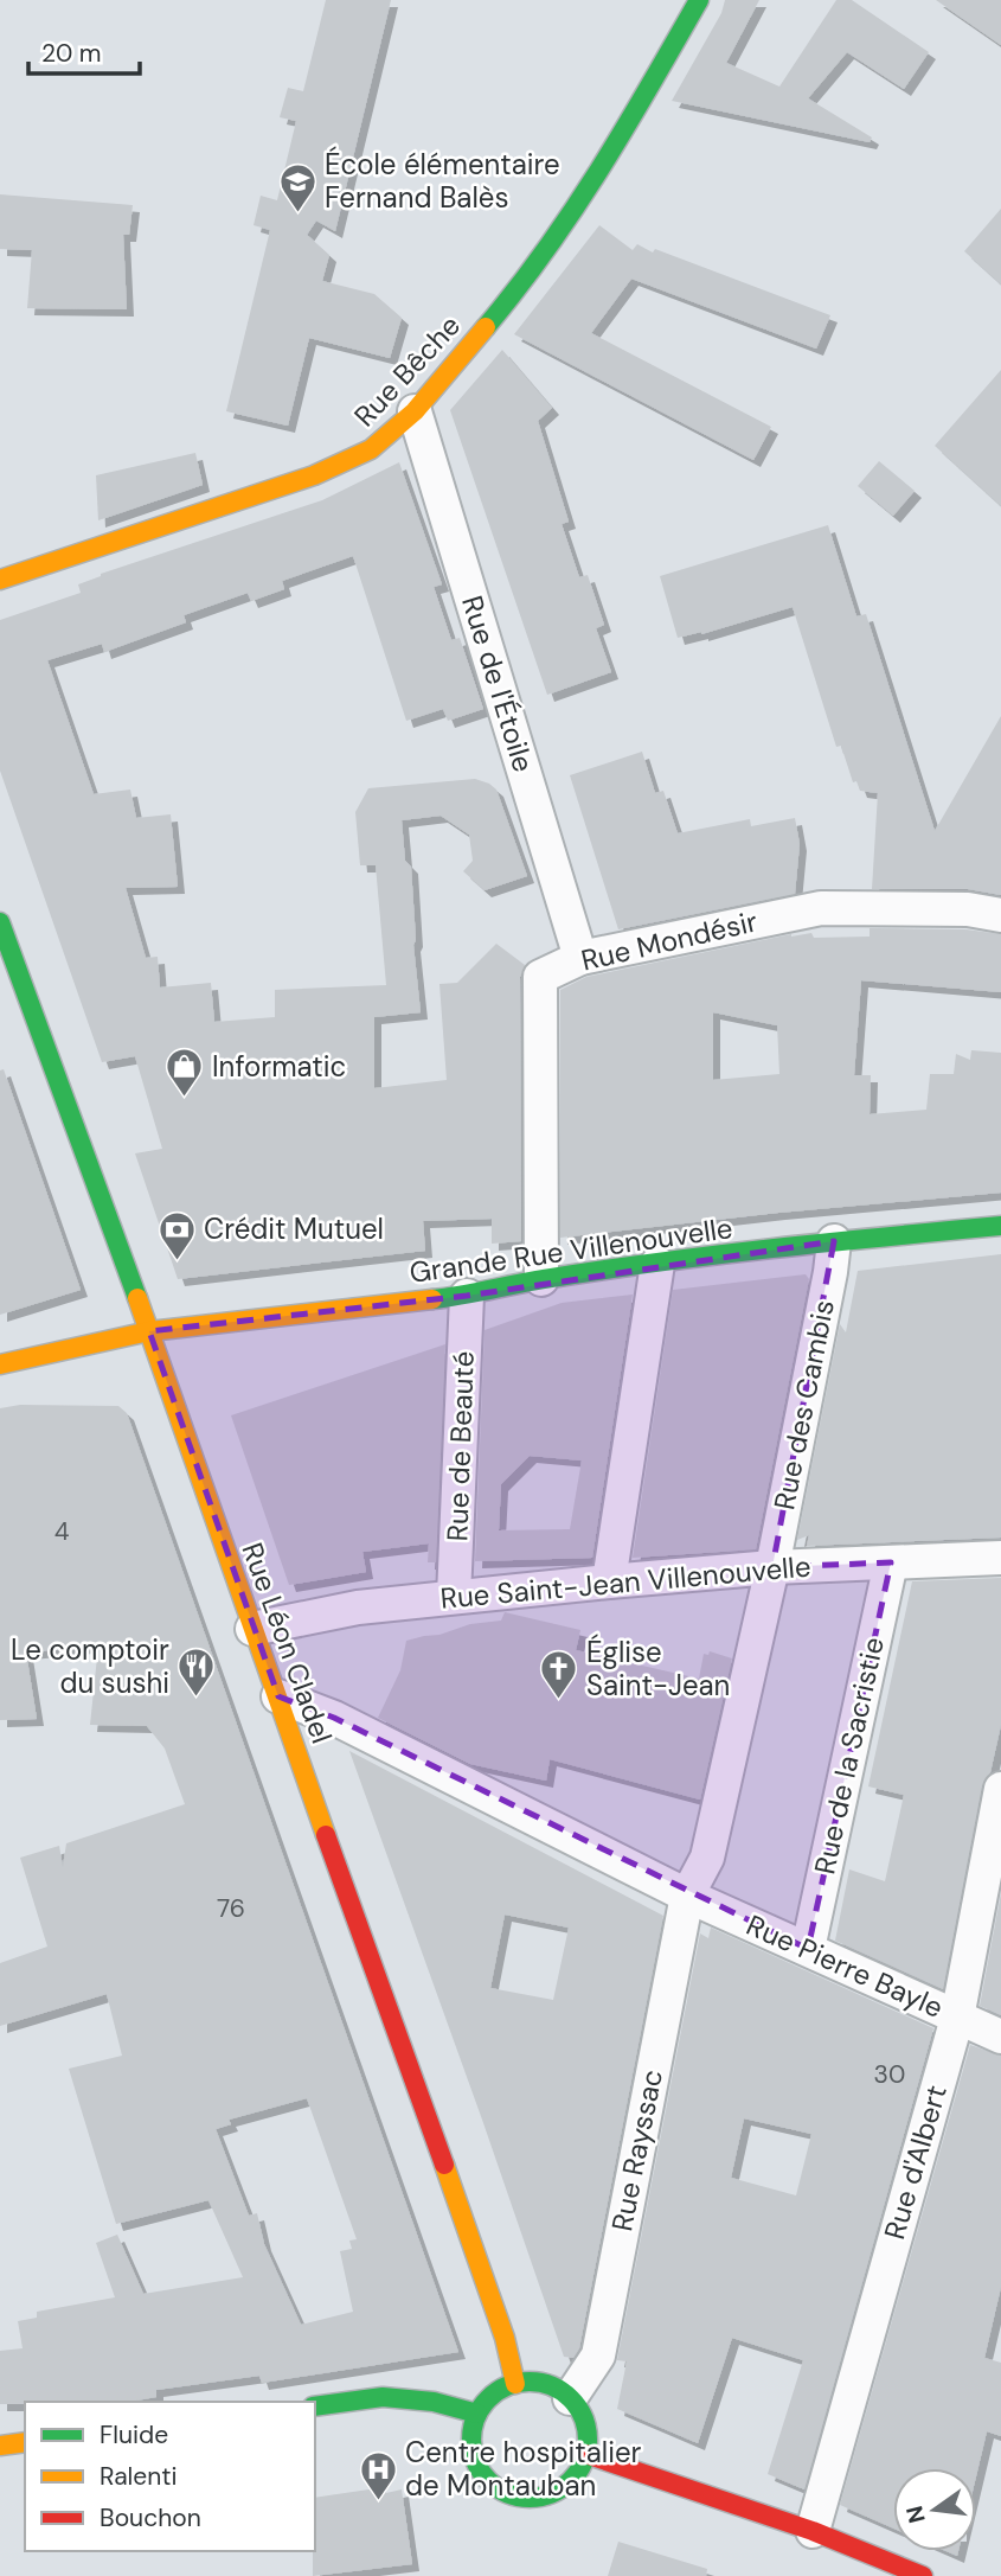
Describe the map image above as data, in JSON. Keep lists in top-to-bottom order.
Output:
{
  "streets": {
    "main road": ["Rue Bêche", "Grande Rue Villenouvelle", "Rue Léon Cladel"],
    "street": [
      "Rue de l'Étoile",
      "Rue Mondésir",
      "Rue des Cambis",
      "Rue de Beauté",
      "Rue Saint-Jean Villenouvelle",
      "Rue de la Sacristie",
      "Rue Pierre Bayle",
      "Rue Rayssac",
      "Rue d'Albert"
    ]
  },
  "crossings": [
    ["Rue Bêche", "Rue de l'Étoile"],
    ["Rue de l'Étoile", "Rue Mondésir"],
    ["Rue Mondésir", "Grande Rue Villenouvelle"],
    ["Grande Rue Villenouvelle", "Rue des Cambis"],
    ["Grande Rue Villenouvelle", "Rue de Beauté"],
    ["Grande Rue Villenouvelle", "Rue Léon Cladel"],
    ["Rue des Cambis", "Rue Saint-Jean Villenouvelle"],
    ["Rue des Cambis", "Rue Pierre Bayle"],
    ["Rue des Cambis", "Rue Rayssac"],
    ["Rue de Beauté", "Rue Saint-Jean Villenouvelle"],
    ["Rue Saint-Jean Villenouvelle", "Rue Léon Cladel"],
    ["Rue Saint-Jean Villenouvelle", "Rue de la Sacristie"],
    ["Rue Léon Cladel", "Rue Pierre Bayle"],
    ["Rue Léon Cladel", "Rue Rayssac"],
    ["Rue de la Sacristie", "Rue Pierre Bayle"],
    ["Rue Pierre Bayle", "Rue Rayssac"],
    ["Rue Pierre Bayle", "Rue d'Albert"]
  ],
  "places": {
    "school or university": ["École élémentaire Fernand Balès"],
    "shop": ["Informatic"],
    "bank": ["Crédit Mutuel"],
    "restaurant": ["Le comptoir du sushi"],
    "church": ["Église Saint-Jean"],
    "hospital": ["Centre hospitalier de Montauban"]
  },
  "house_numbers": ["4", "76", "30"],
  "legend": ["Fluide", "Ralenti", "Bouchon"],
  "scale_bar": "20 m",
  "north": "left"
}
